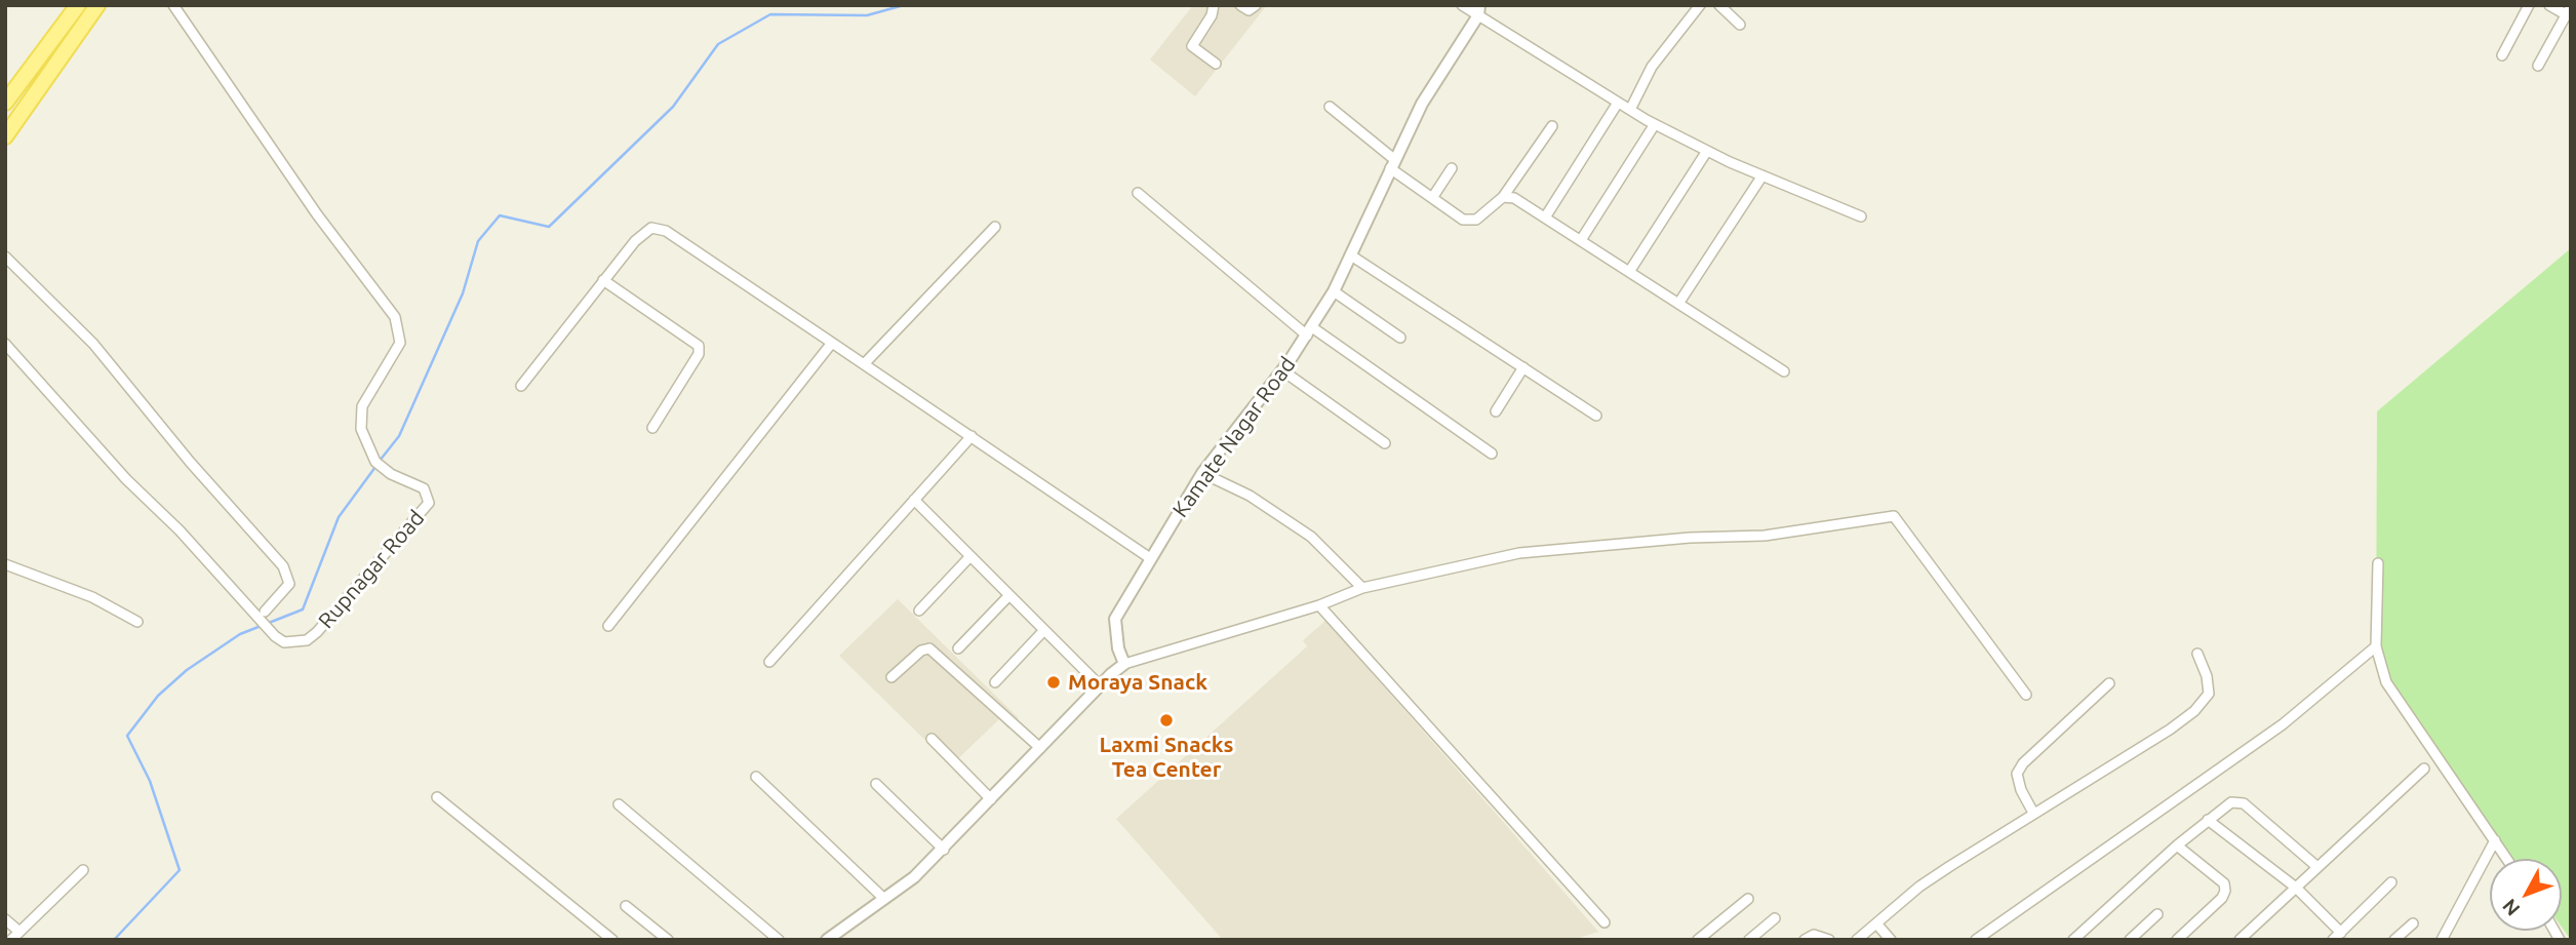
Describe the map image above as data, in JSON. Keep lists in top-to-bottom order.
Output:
{
  "streets": {
    "street": ["Kamate Nagar Road", "Rupnagar Road"]
  },
  "places": ["Moraya Snack", "Laxmi Snacks Tea Center"],
  "north": "bottom left"
}
